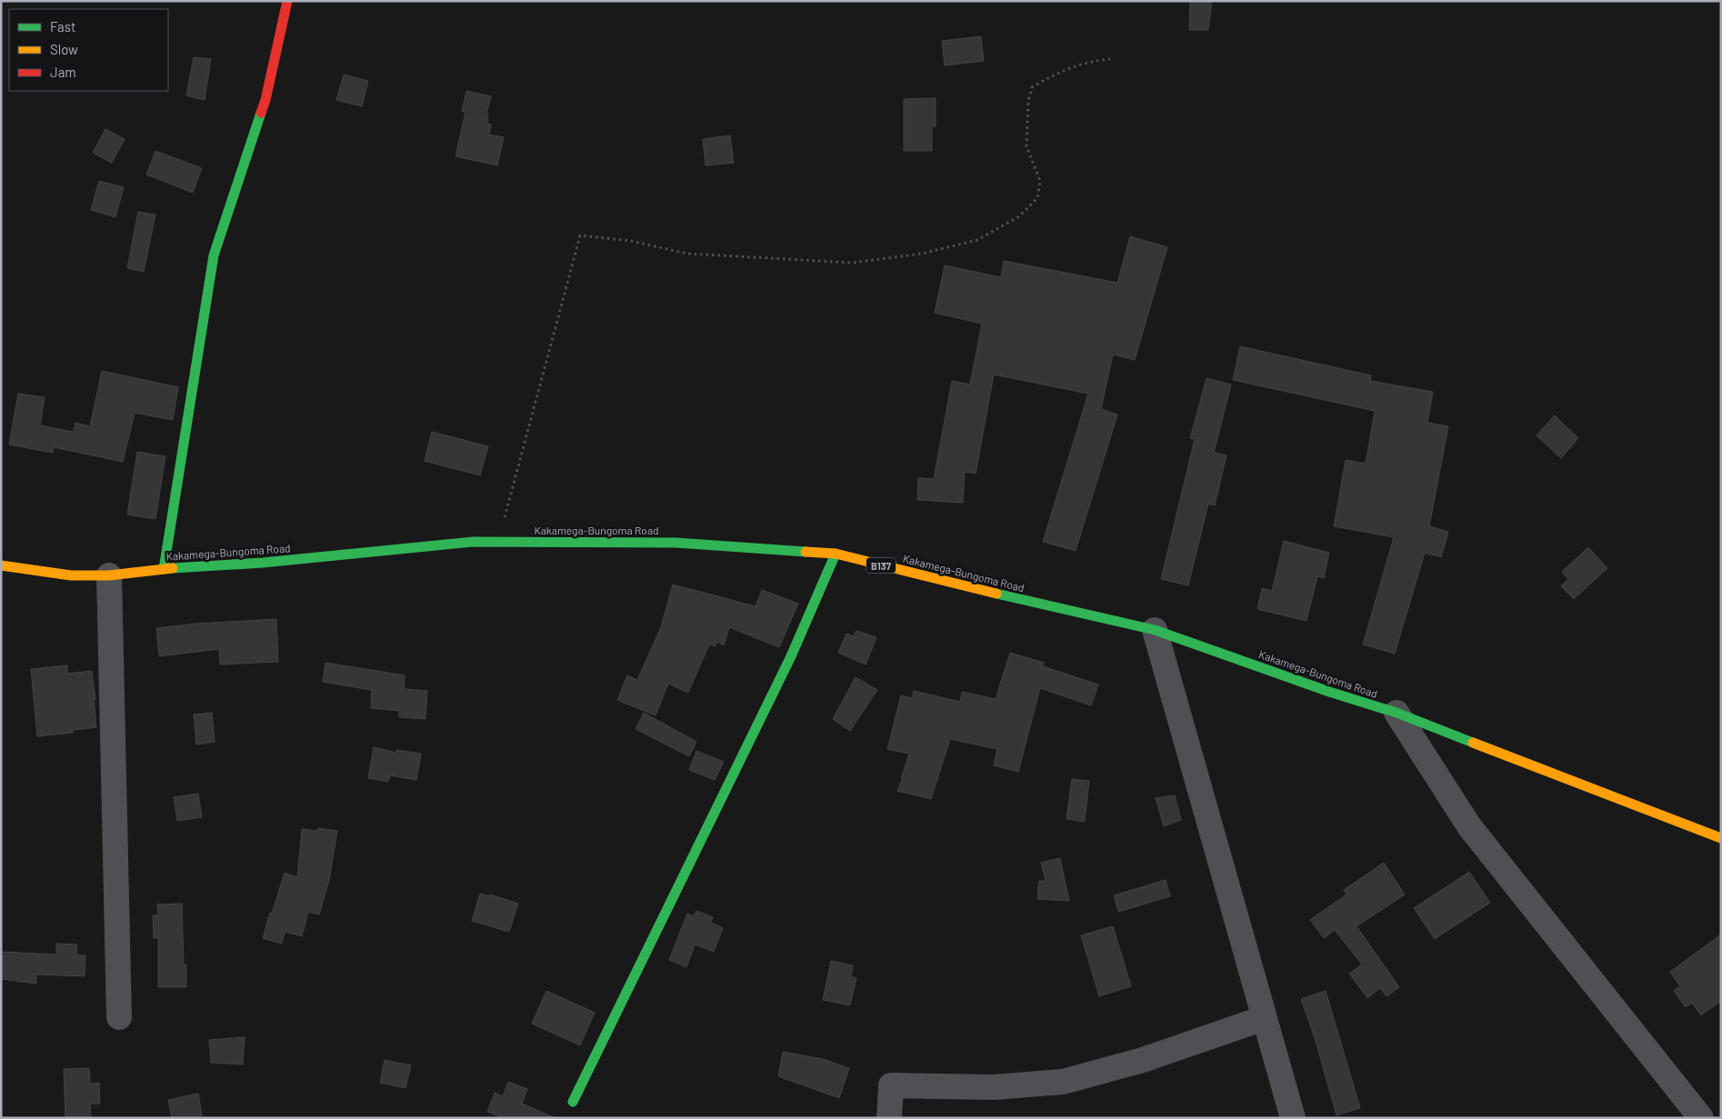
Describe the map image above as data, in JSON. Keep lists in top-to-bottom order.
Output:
{
  "streets": {
    "main road": ["Kakamega-Bungoma Road", "B137"]
  },
  "legend": ["Fast", "Slow", "Jam"]
}
